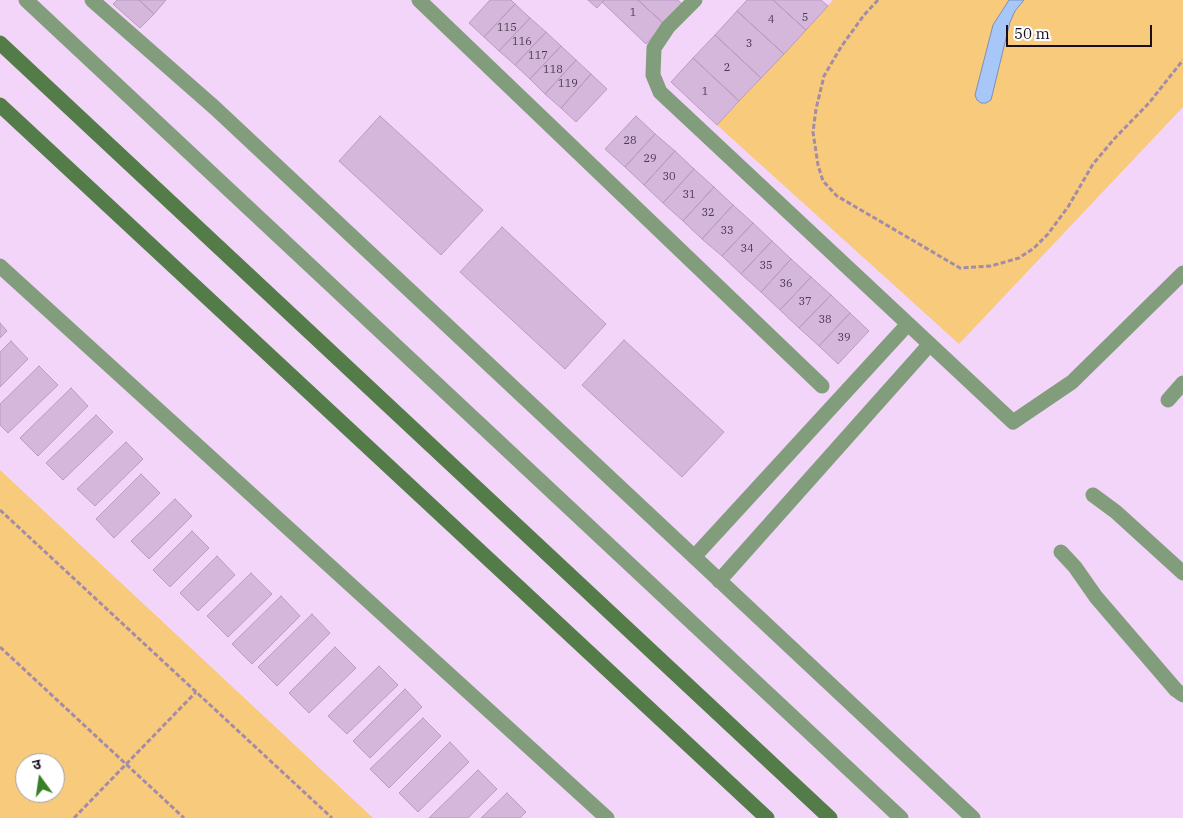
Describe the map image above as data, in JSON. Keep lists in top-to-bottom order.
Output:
{
  "house_numbers": [
    "1",
    "5",
    "4",
    "115",
    "116",
    "3",
    "117",
    "2",
    "118",
    "119",
    "1",
    "28",
    "29",
    "30",
    "31",
    "32",
    "33",
    "34",
    "35",
    "36",
    "37",
    "38",
    "39"
  ],
  "scale_bar": "50 m",
  "north": "top"
}
